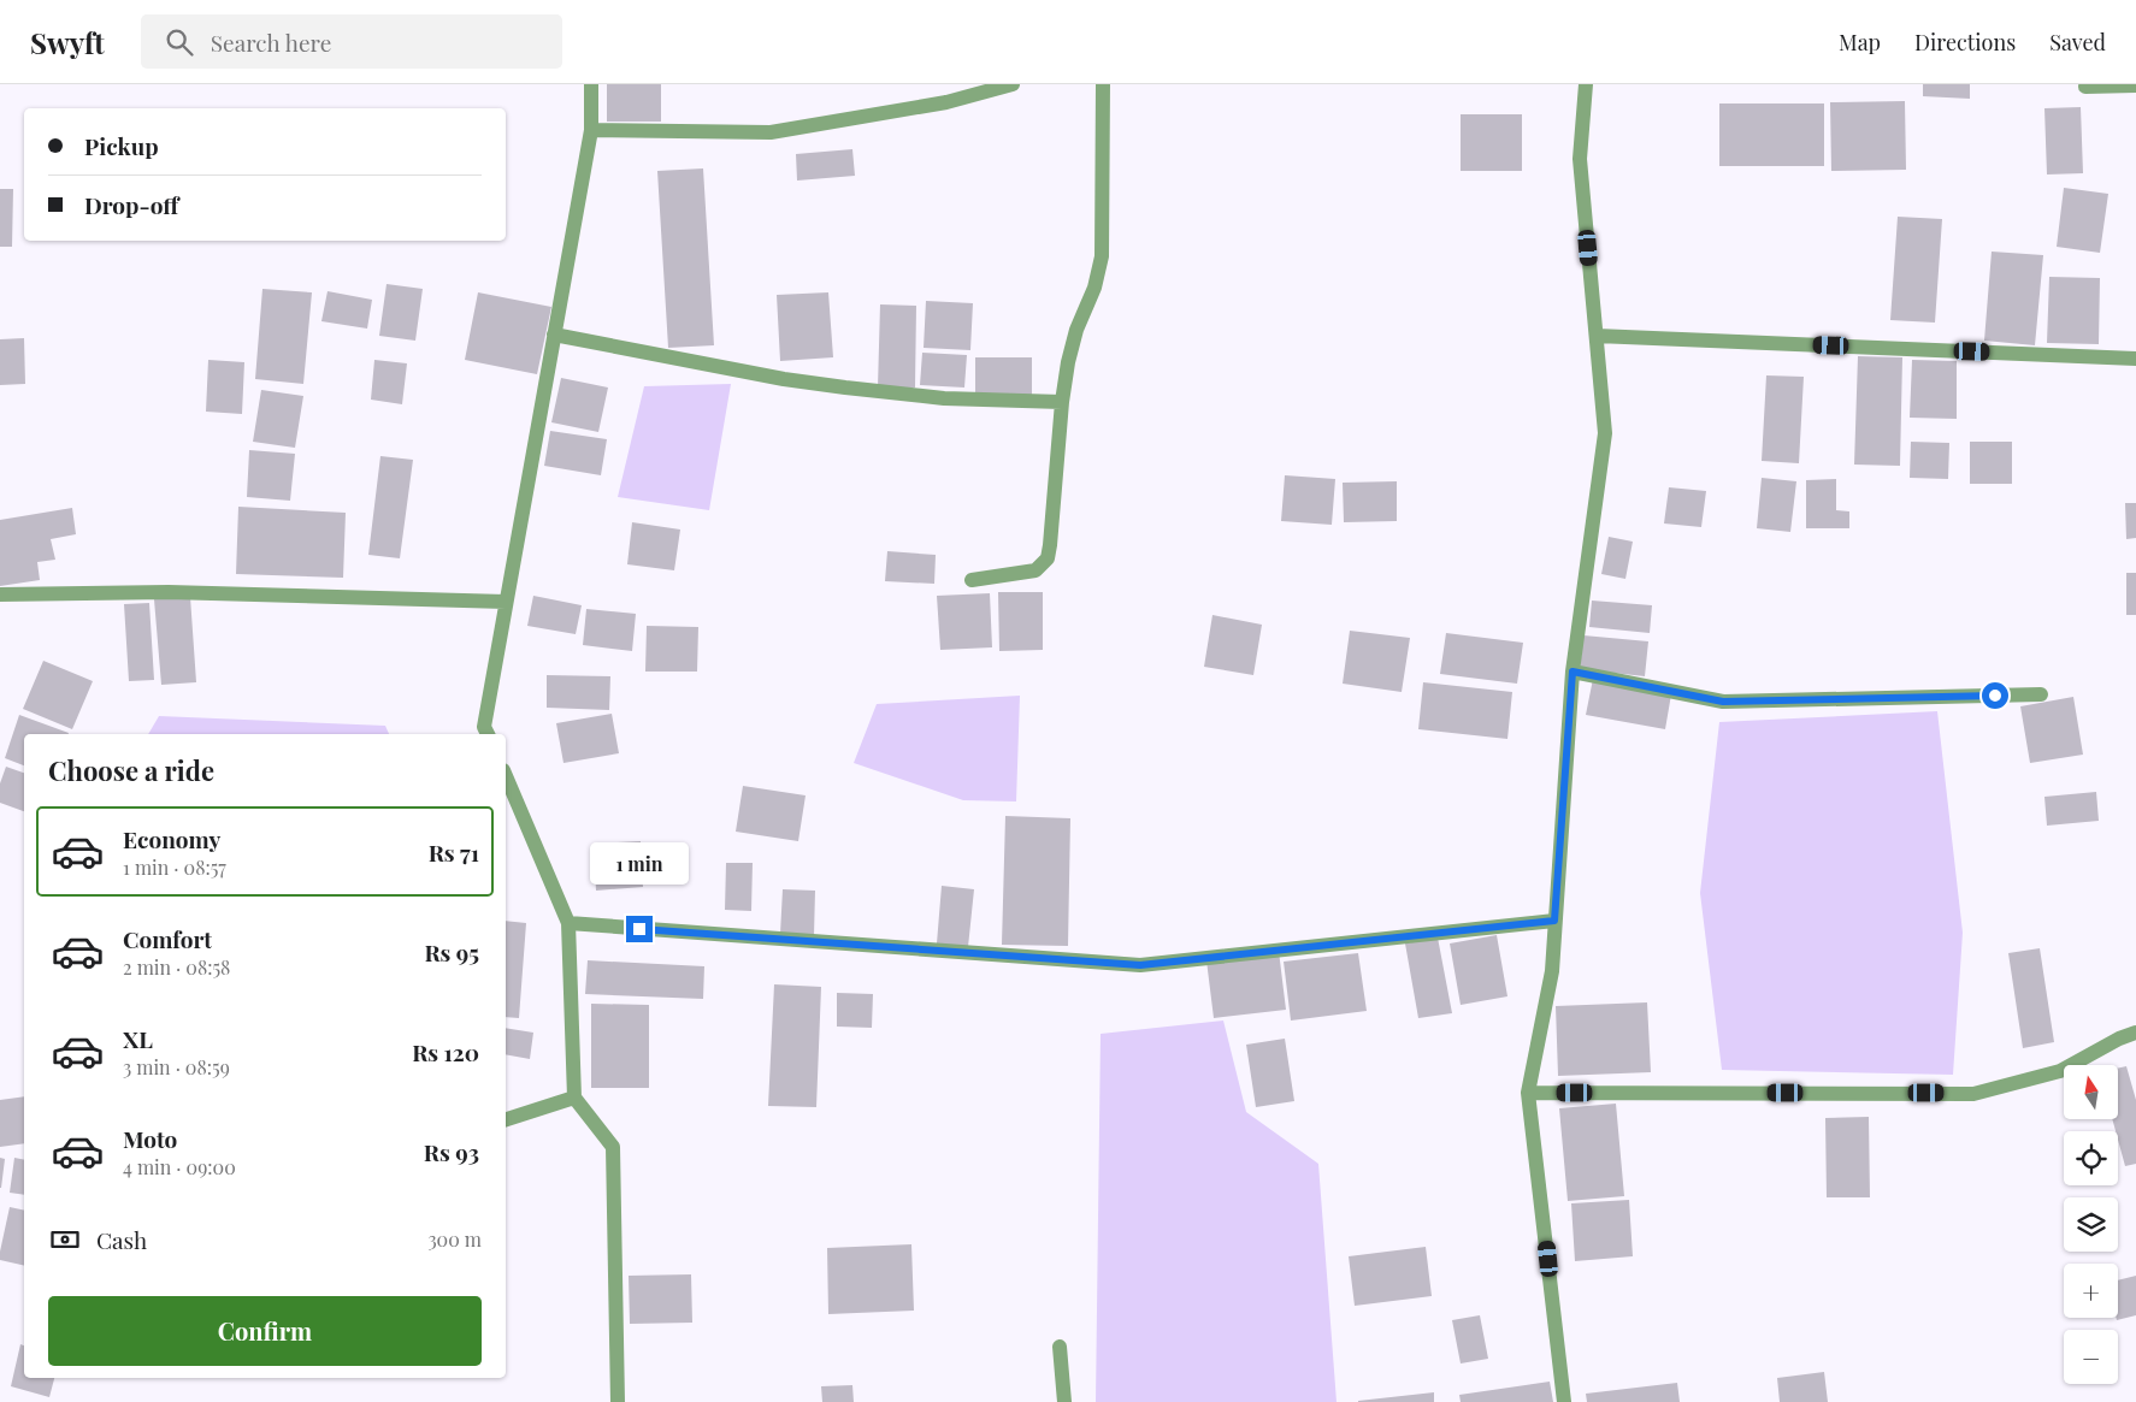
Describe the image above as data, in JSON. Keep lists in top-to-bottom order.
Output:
{
  "north": "top",
  "page": {
    "header": "Swyft",
    "search": "Search here",
    "nav": ["Map", "Directions", "Saved"],
    "banner": ["Pickup", "Drop-off"],
    "heading": "Choose a ride",
    "list": [
      {
        "name": "Economy",
        "note": "1 min · 08:57",
        "value": "Rs 71"
      },
      {
        "name": "Comfort",
        "note": "2 min · 08:58",
        "value": "Rs 95"
      },
      {
        "name": "XL",
        "note": "3 min · 08:59",
        "value": "Rs 120"
      },
      {
        "name": "Moto",
        "note": "4 min · 09:00",
        "value": "Rs 93"
      }
    ],
    "bubble": "1 min",
    "map_buttons": ["+", "−"],
    "pay": ["Cash", "300 m"],
    "buttons": "Confirm"
  }
}
